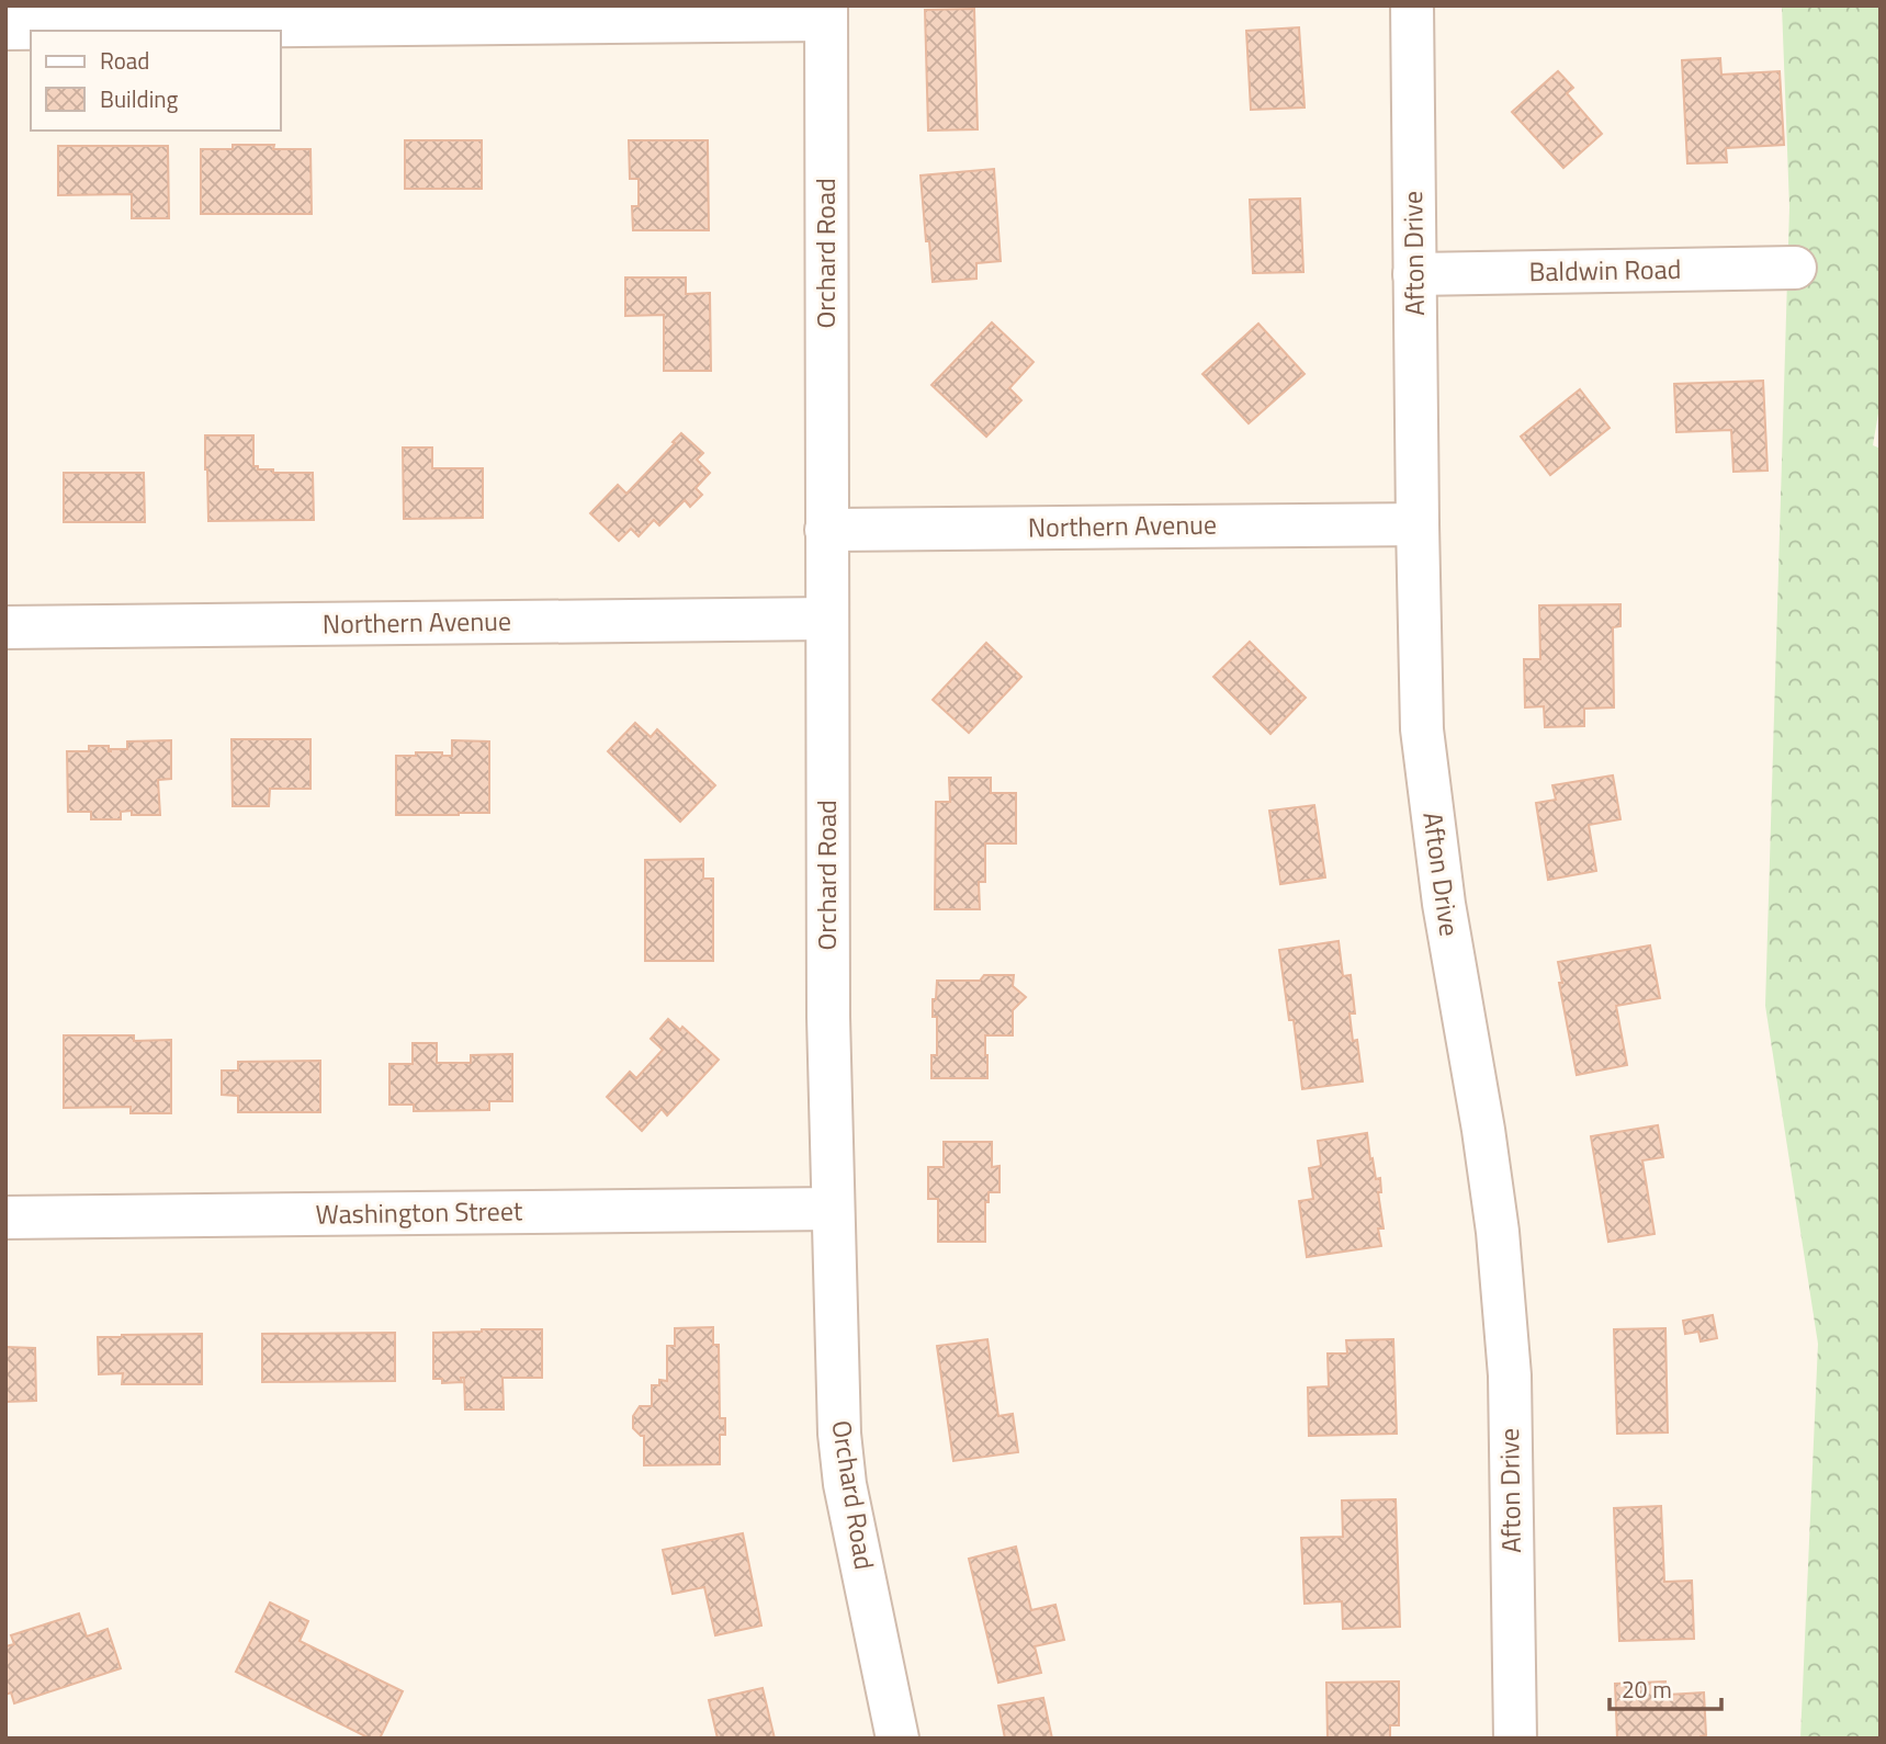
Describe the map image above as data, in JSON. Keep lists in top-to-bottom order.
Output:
{
  "streets": {
    "street": [
      "Orchard Road",
      "Afton Drive",
      "Baldwin Road",
      "Northern Avenue",
      "Washington Street"
    ]
  },
  "crossings": [
    ["Orchard Road", "Northern Avenue"],
    ["Orchard Road", "Washington Street"],
    ["Afton Drive", "Baldwin Road"],
    ["Afton Drive", "Northern Avenue"]
  ],
  "legend": ["Road", "Building"],
  "scale_bar": "20 m"
}
